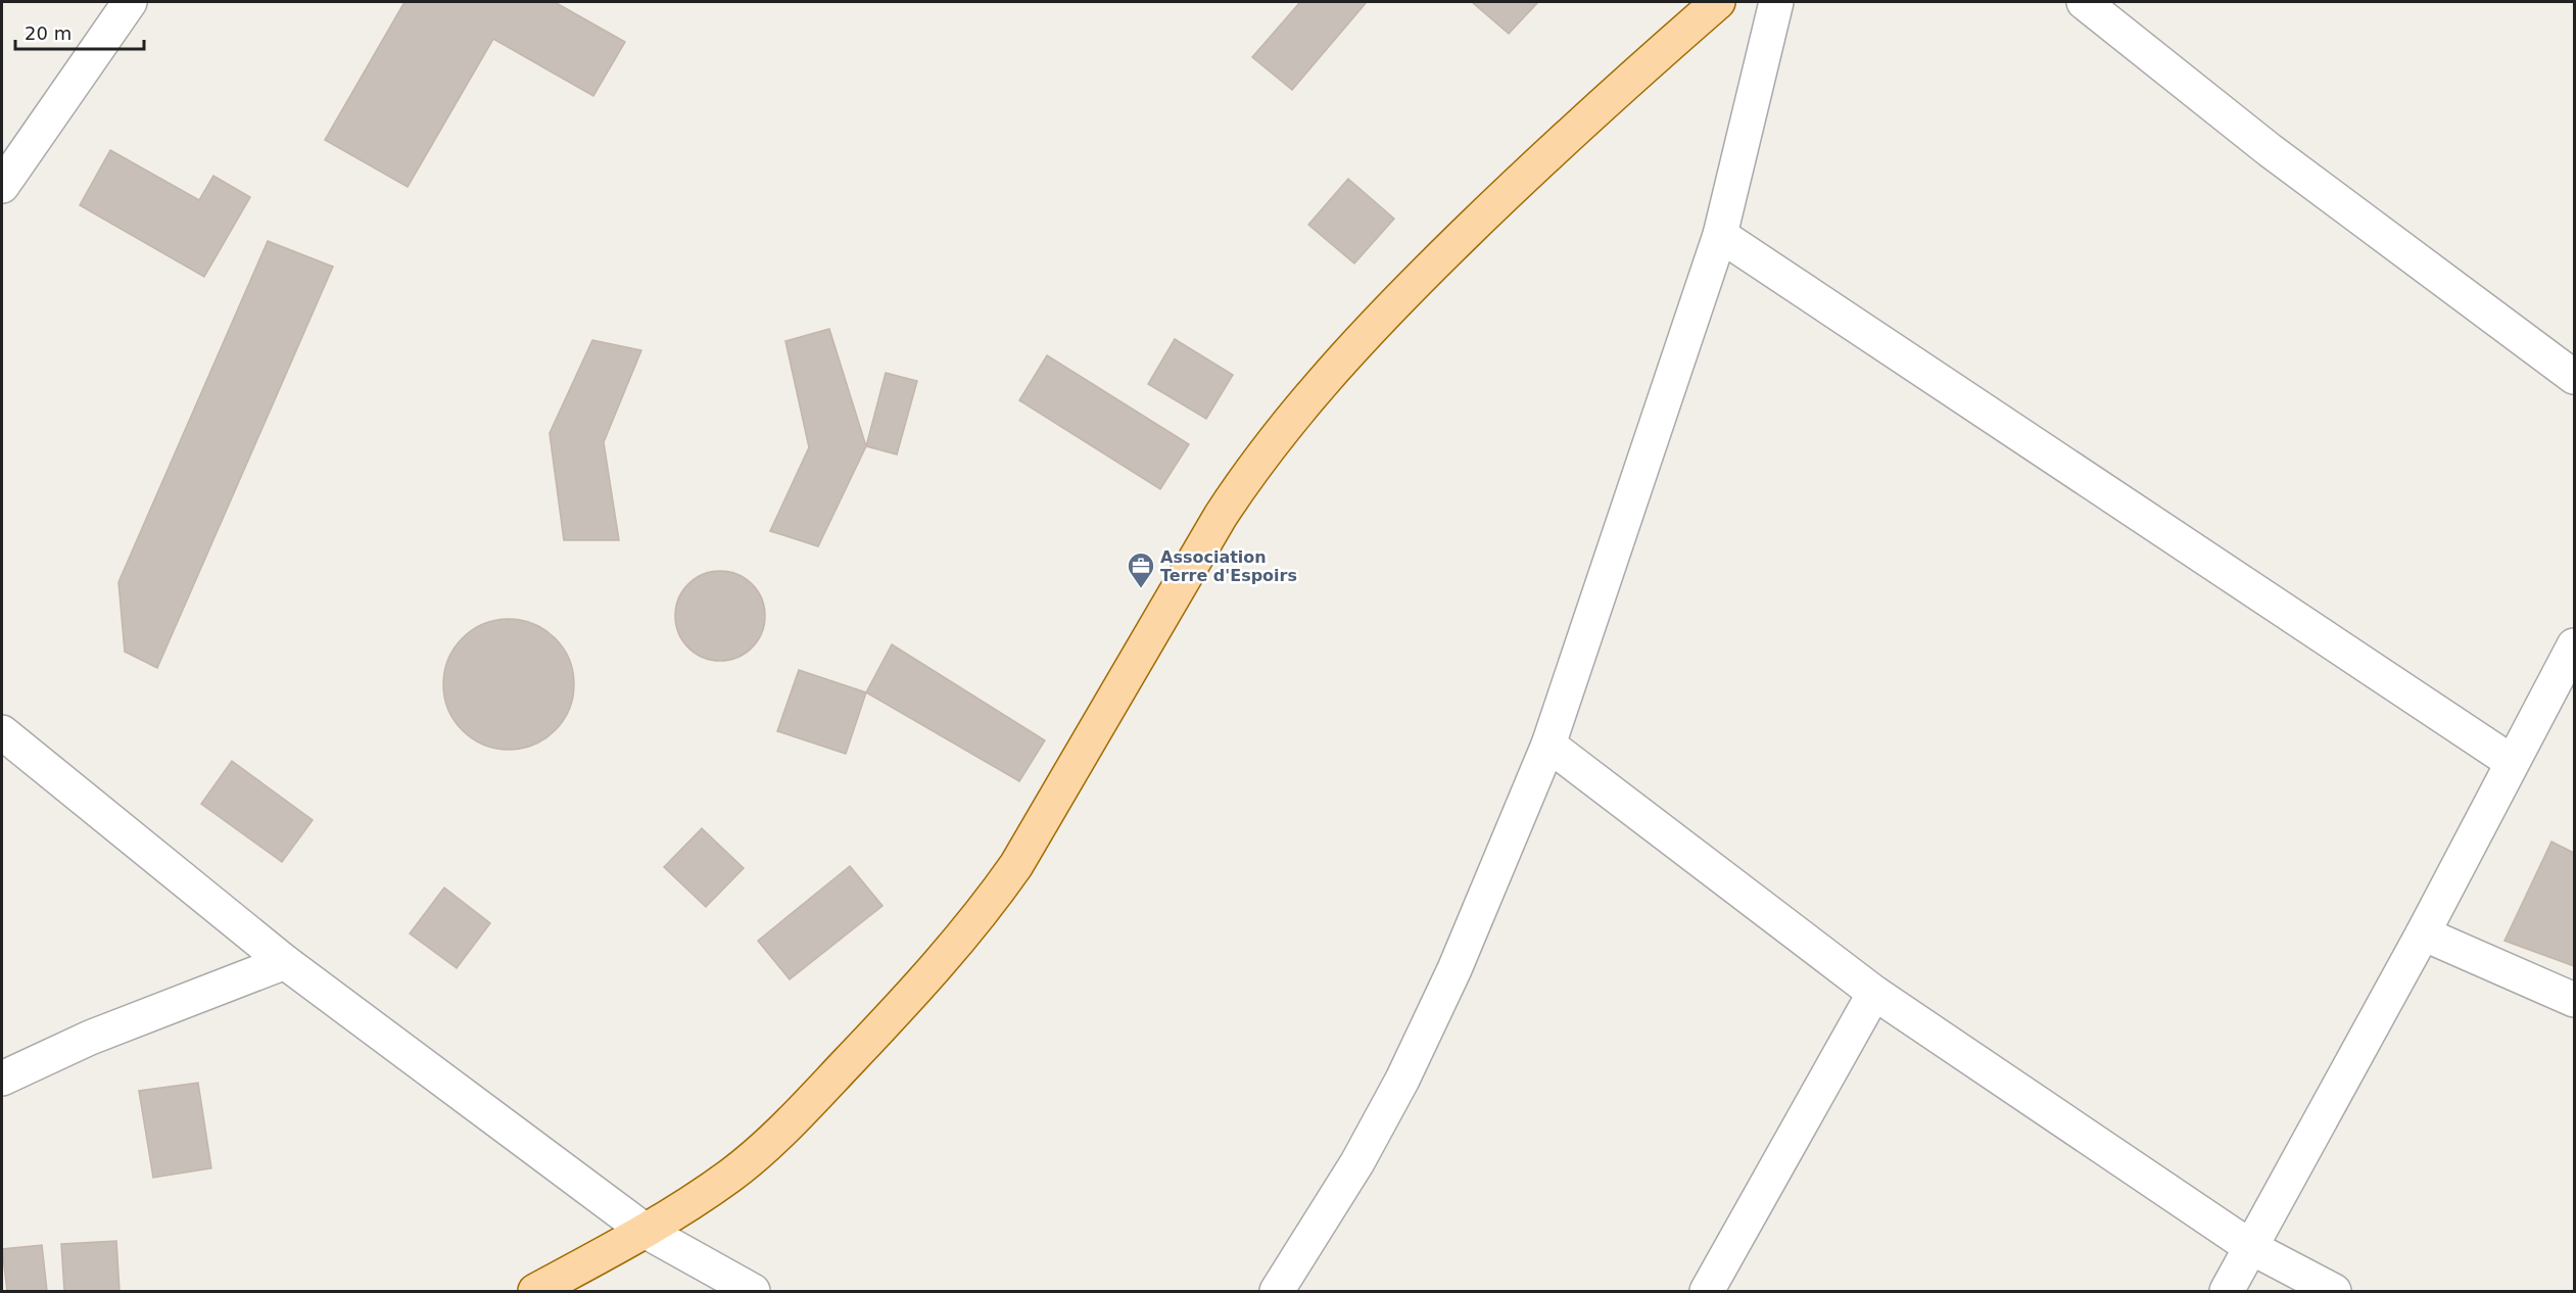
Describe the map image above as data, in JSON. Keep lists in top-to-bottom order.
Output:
{
  "places": {
    "office": ["Association Terre d'Espoirs"]
  },
  "scale_bar": "20 m"
}
